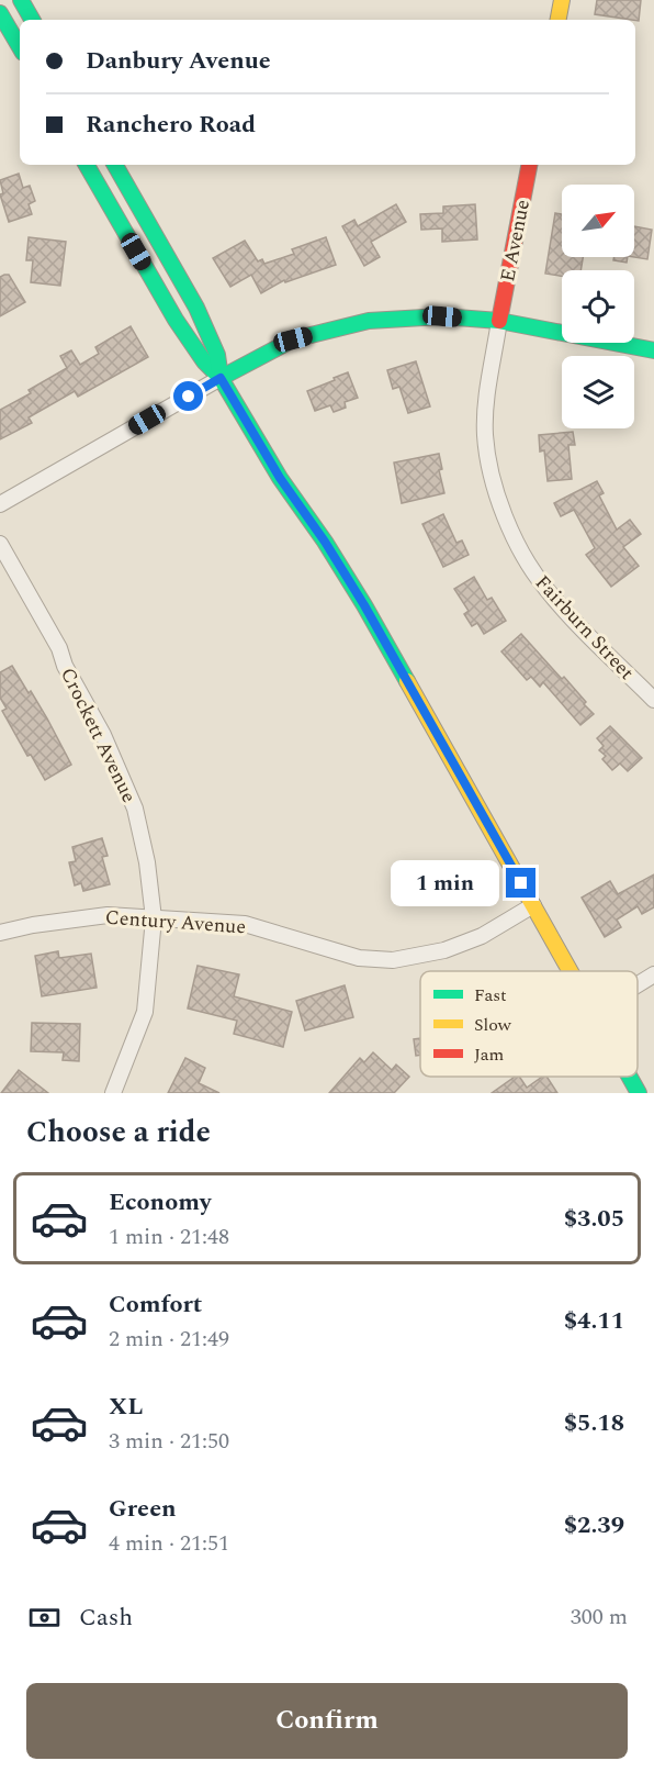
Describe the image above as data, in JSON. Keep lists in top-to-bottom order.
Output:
{
  "streets": {
    "main road": ["E Avenue"],
    "street": ["Fairburn Street", "Crockett Avenue", "Century Avenue"]
  },
  "crossings": [
    ["E Avenue", "Fairburn Street"],
    ["Crockett Avenue", "Century Avenue"]
  ],
  "legend": ["Fast", "Slow", "Jam"],
  "north": "top right",
  "page": {
    "banner": ["Danbury Avenue", "Ranchero Road"],
    "bubble": "1 min",
    "heading": "Choose a ride",
    "list": [
      {
        "name": "Economy",
        "note": "1 min · 21:48",
        "value": "$3.05"
      },
      {
        "name": "Comfort",
        "note": "2 min · 21:49",
        "value": "$4.11"
      },
      {
        "name": "XL",
        "note": "3 min · 21:50",
        "value": "$5.18"
      },
      {
        "name": "Green",
        "note": "4 min · 21:51",
        "value": "$2.39"
      }
    ],
    "pay": ["Cash", "300 m"],
    "buttons": "Confirm"
  }
}
